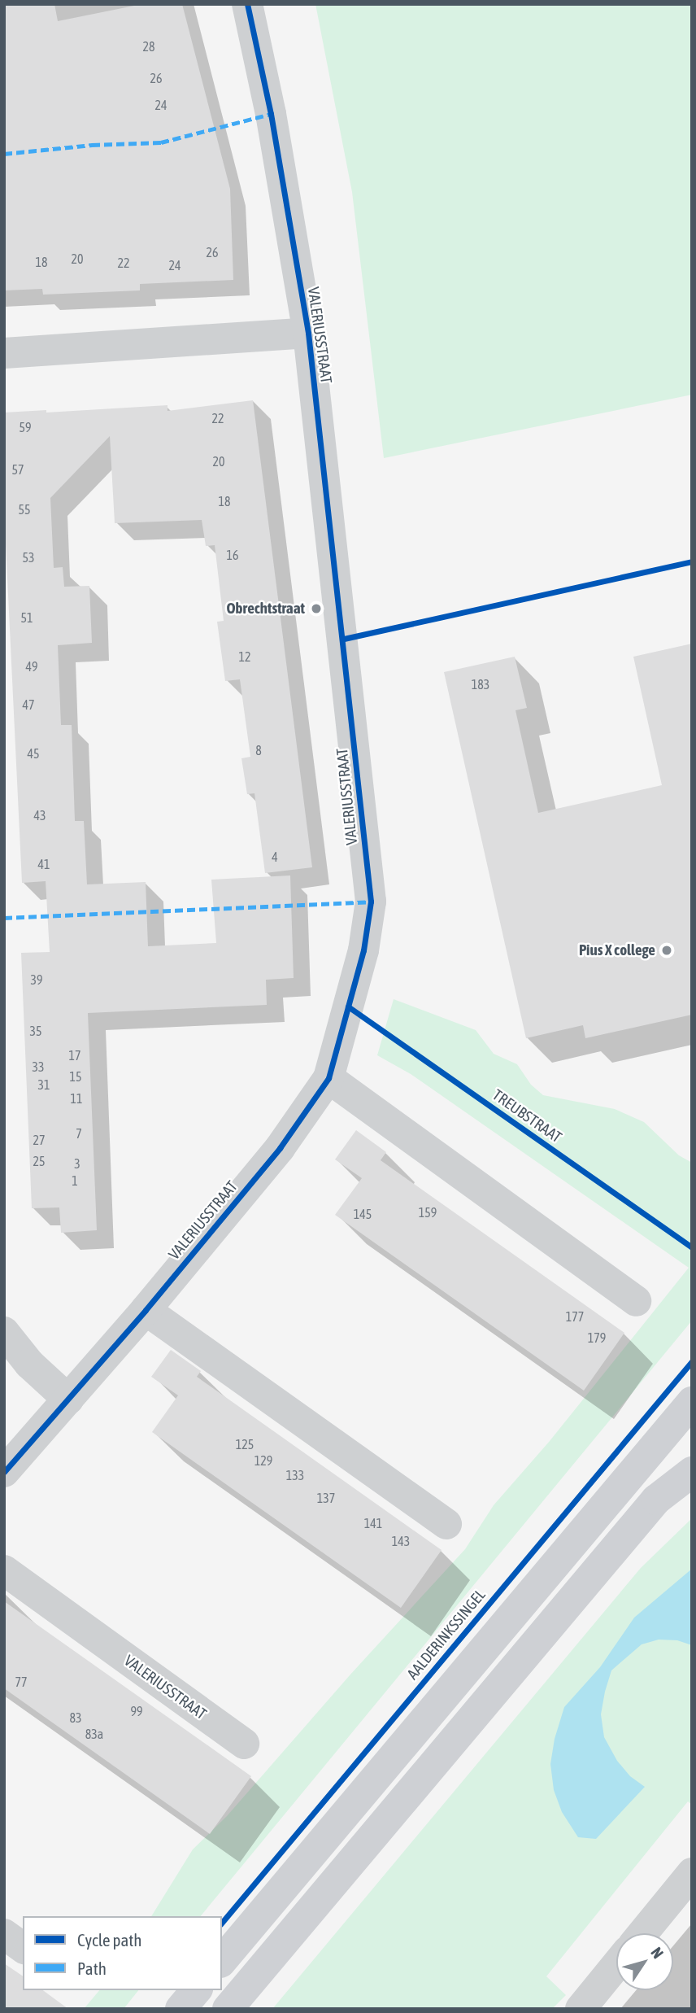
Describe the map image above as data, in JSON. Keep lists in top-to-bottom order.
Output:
{
  "streets": {
    "street": ["VALERIUSSTRAAT"],
    "cycle path": ["TREUBSTRAAT", "AALDERINKSSINGEL"]
  },
  "places": ["Obrechtstraat", "Pius X college"],
  "house_numbers": [
    "28",
    "26",
    "24",
    "26",
    "20",
    "18",
    "22",
    "24",
    "22",
    "59",
    "20",
    "57",
    "18",
    "55",
    "16",
    "53",
    "51",
    "12",
    "49",
    "183",
    "47",
    "8",
    "45",
    "43",
    "4",
    "41",
    "39",
    "35",
    "17",
    "33",
    "15",
    "31",
    "11",
    "7",
    "27",
    "25",
    "3",
    "1",
    "159",
    "145",
    "177",
    "179",
    "125",
    "129",
    "133",
    "137",
    "141",
    "143",
    "77",
    "99",
    "83",
    "83a"
  ],
  "legend": ["Cycle path", "Path"],
  "north": "top right"
}
